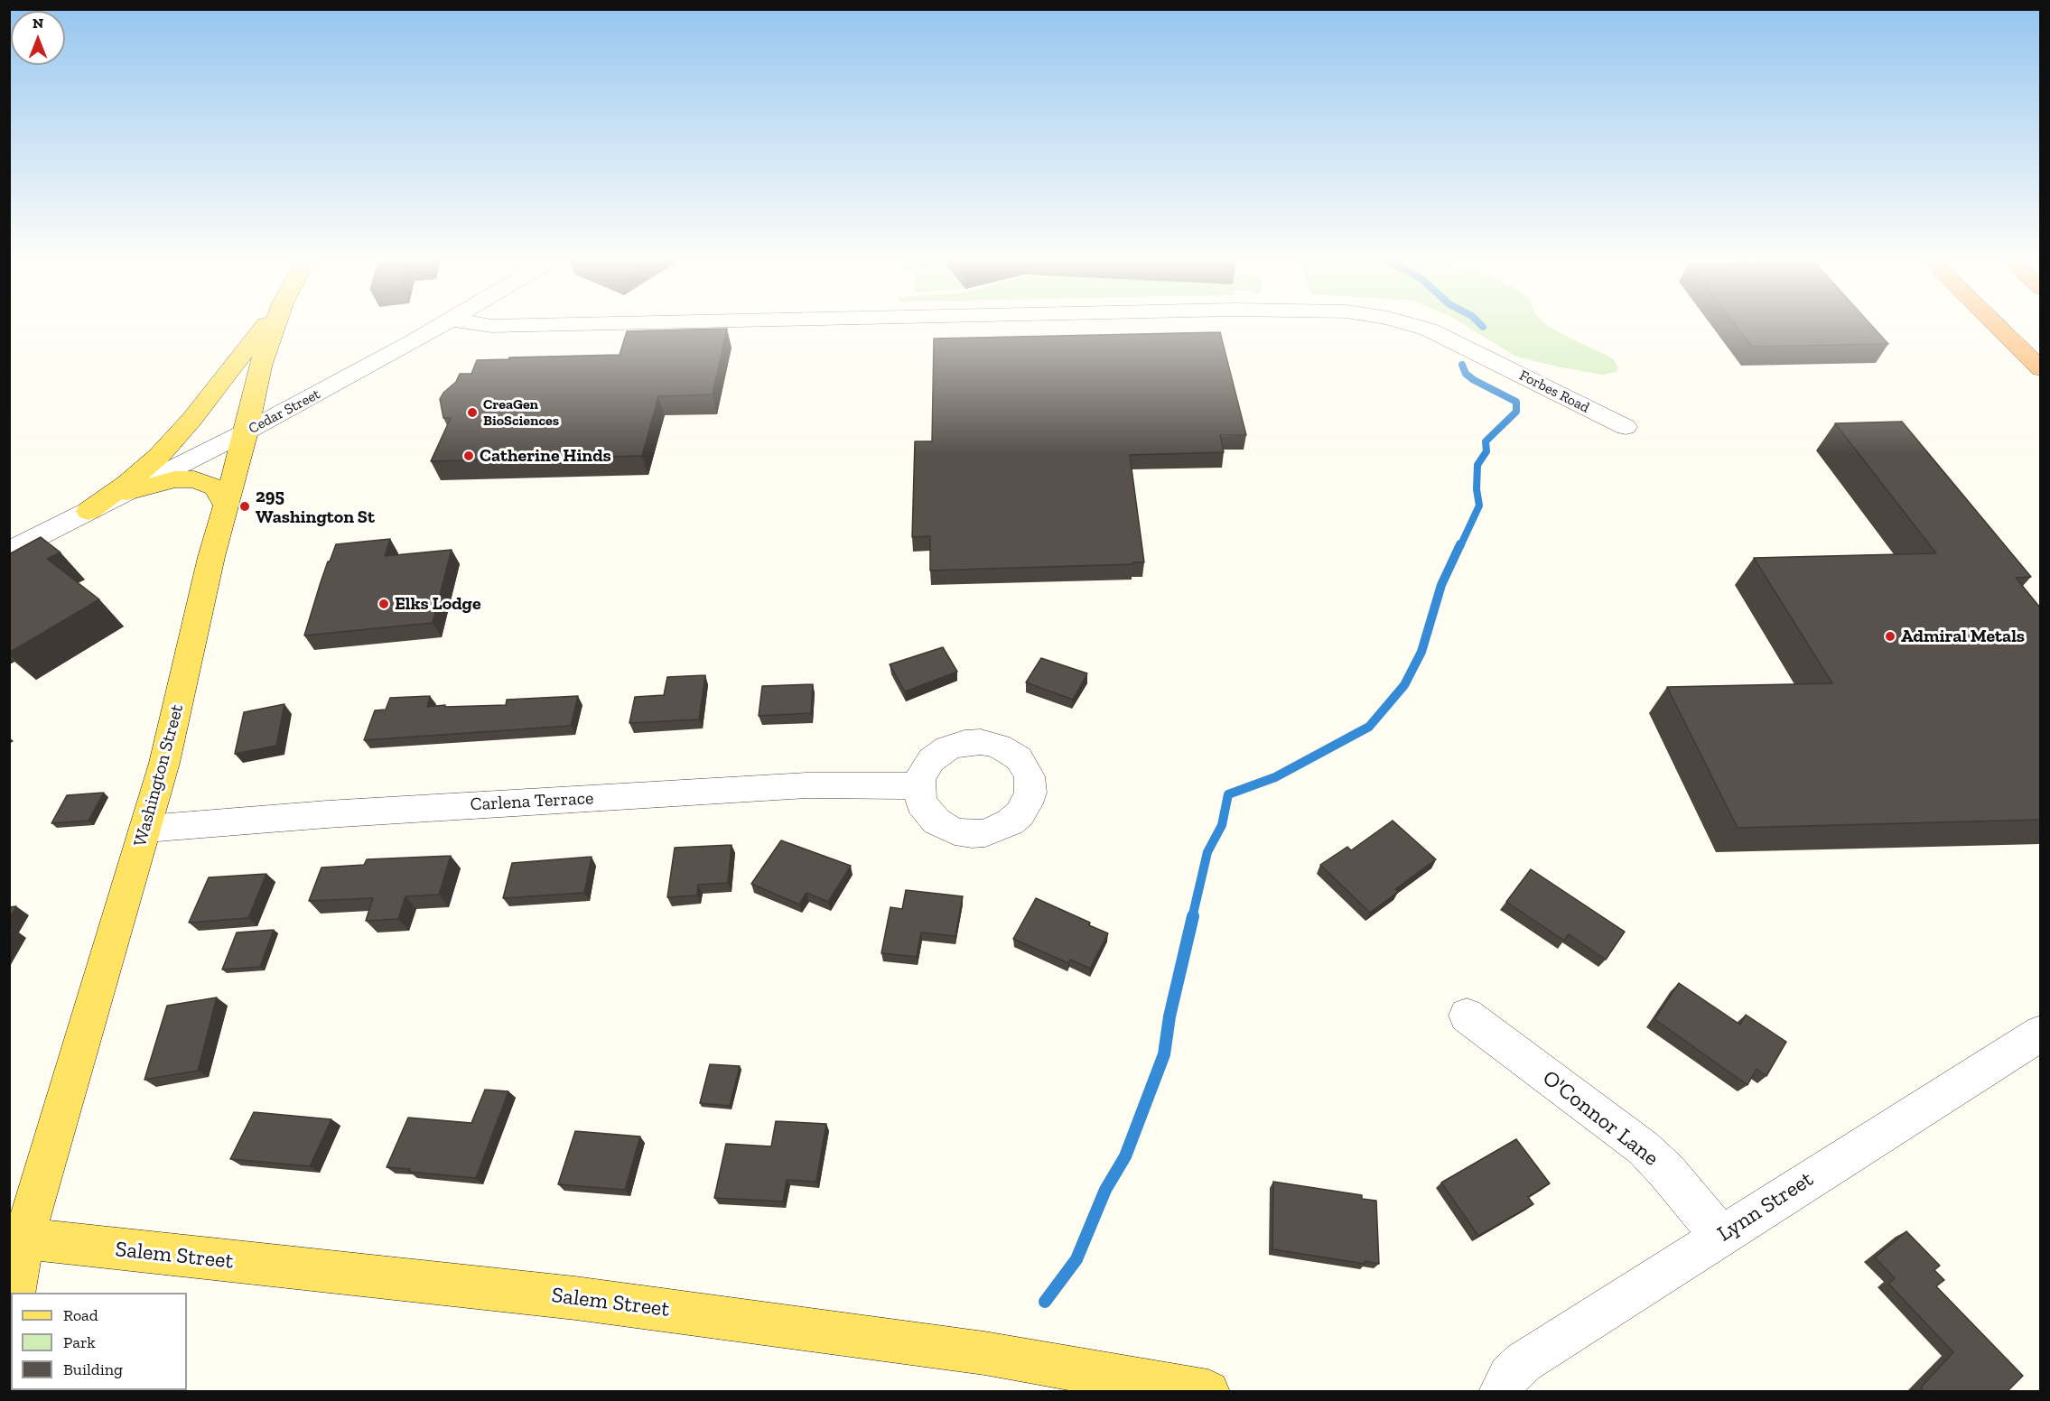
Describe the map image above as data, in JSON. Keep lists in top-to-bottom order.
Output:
{
  "streets": {
    "main road": ["Washington Street", "Salem Street"],
    "street": [
      "Forbes Road",
      "Cedar Street",
      "Carlena Terrace",
      "O'Connor Lane",
      "Lynn Street"
    ]
  },
  "crossings": [
    ["Cedar Street", "Washington Street"],
    ["Washington Street", "Carlena Terrace"],
    ["Washington Street", "Salem Street"],
    ["O'Connor Lane", "Lynn Street"]
  ],
  "places": [
    "CreaGen BioSciences",
    "Catherine Hinds",
    "295 Washington St",
    "Elks Lodge",
    "Admiral Metals"
  ],
  "legend": ["Road", "Park", "Building"],
  "north": "top"
}
